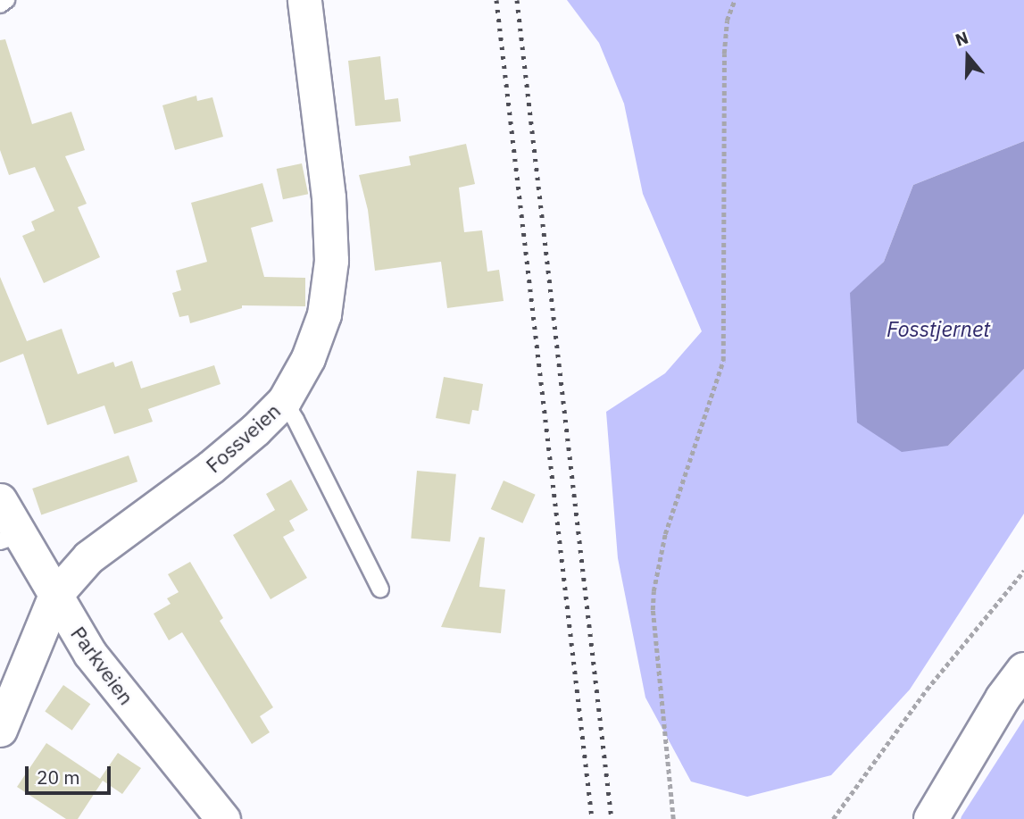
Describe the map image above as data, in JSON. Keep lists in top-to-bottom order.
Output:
{
  "streets": {
    "street": ["Fossveien", "Parkveien"]
  },
  "crossings": [
    ["Fossveien", "Parkveien"]
  ],
  "water": ["Fosstjernet"],
  "scale_bar": "20 m",
  "north": "top"
}
